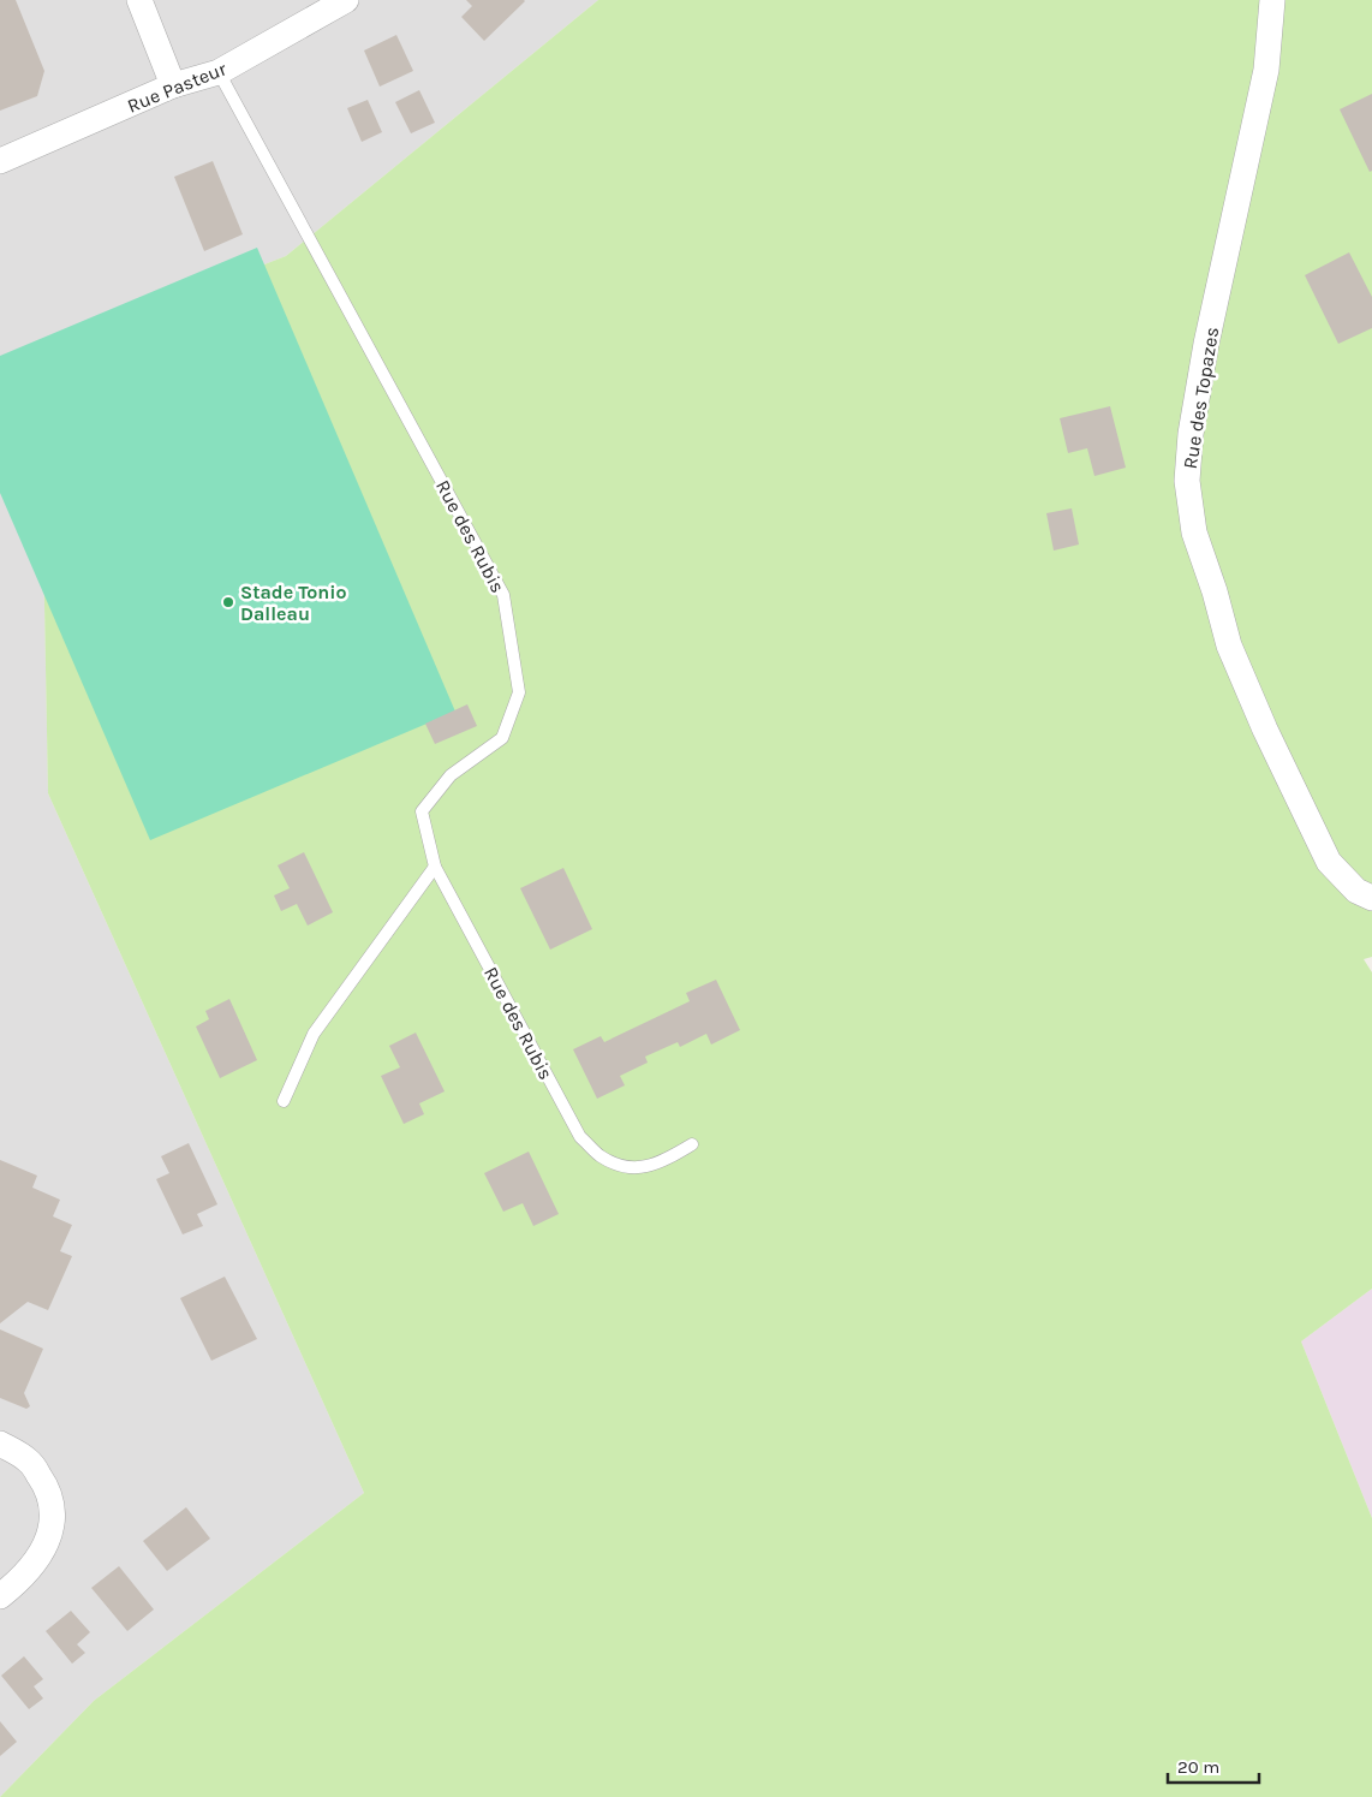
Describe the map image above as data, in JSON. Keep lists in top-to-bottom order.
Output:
{
  "streets": {
    "street": ["Rue Pasteur", "Rue des Topazes"],
    "lane": ["Rue des Rubis"]
  },
  "crossings": [
    ["Rue Pasteur", "Rue des Rubis"]
  ],
  "places": ["Stade Tonio Dalleau"],
  "scale_bar": "20 m"
}
